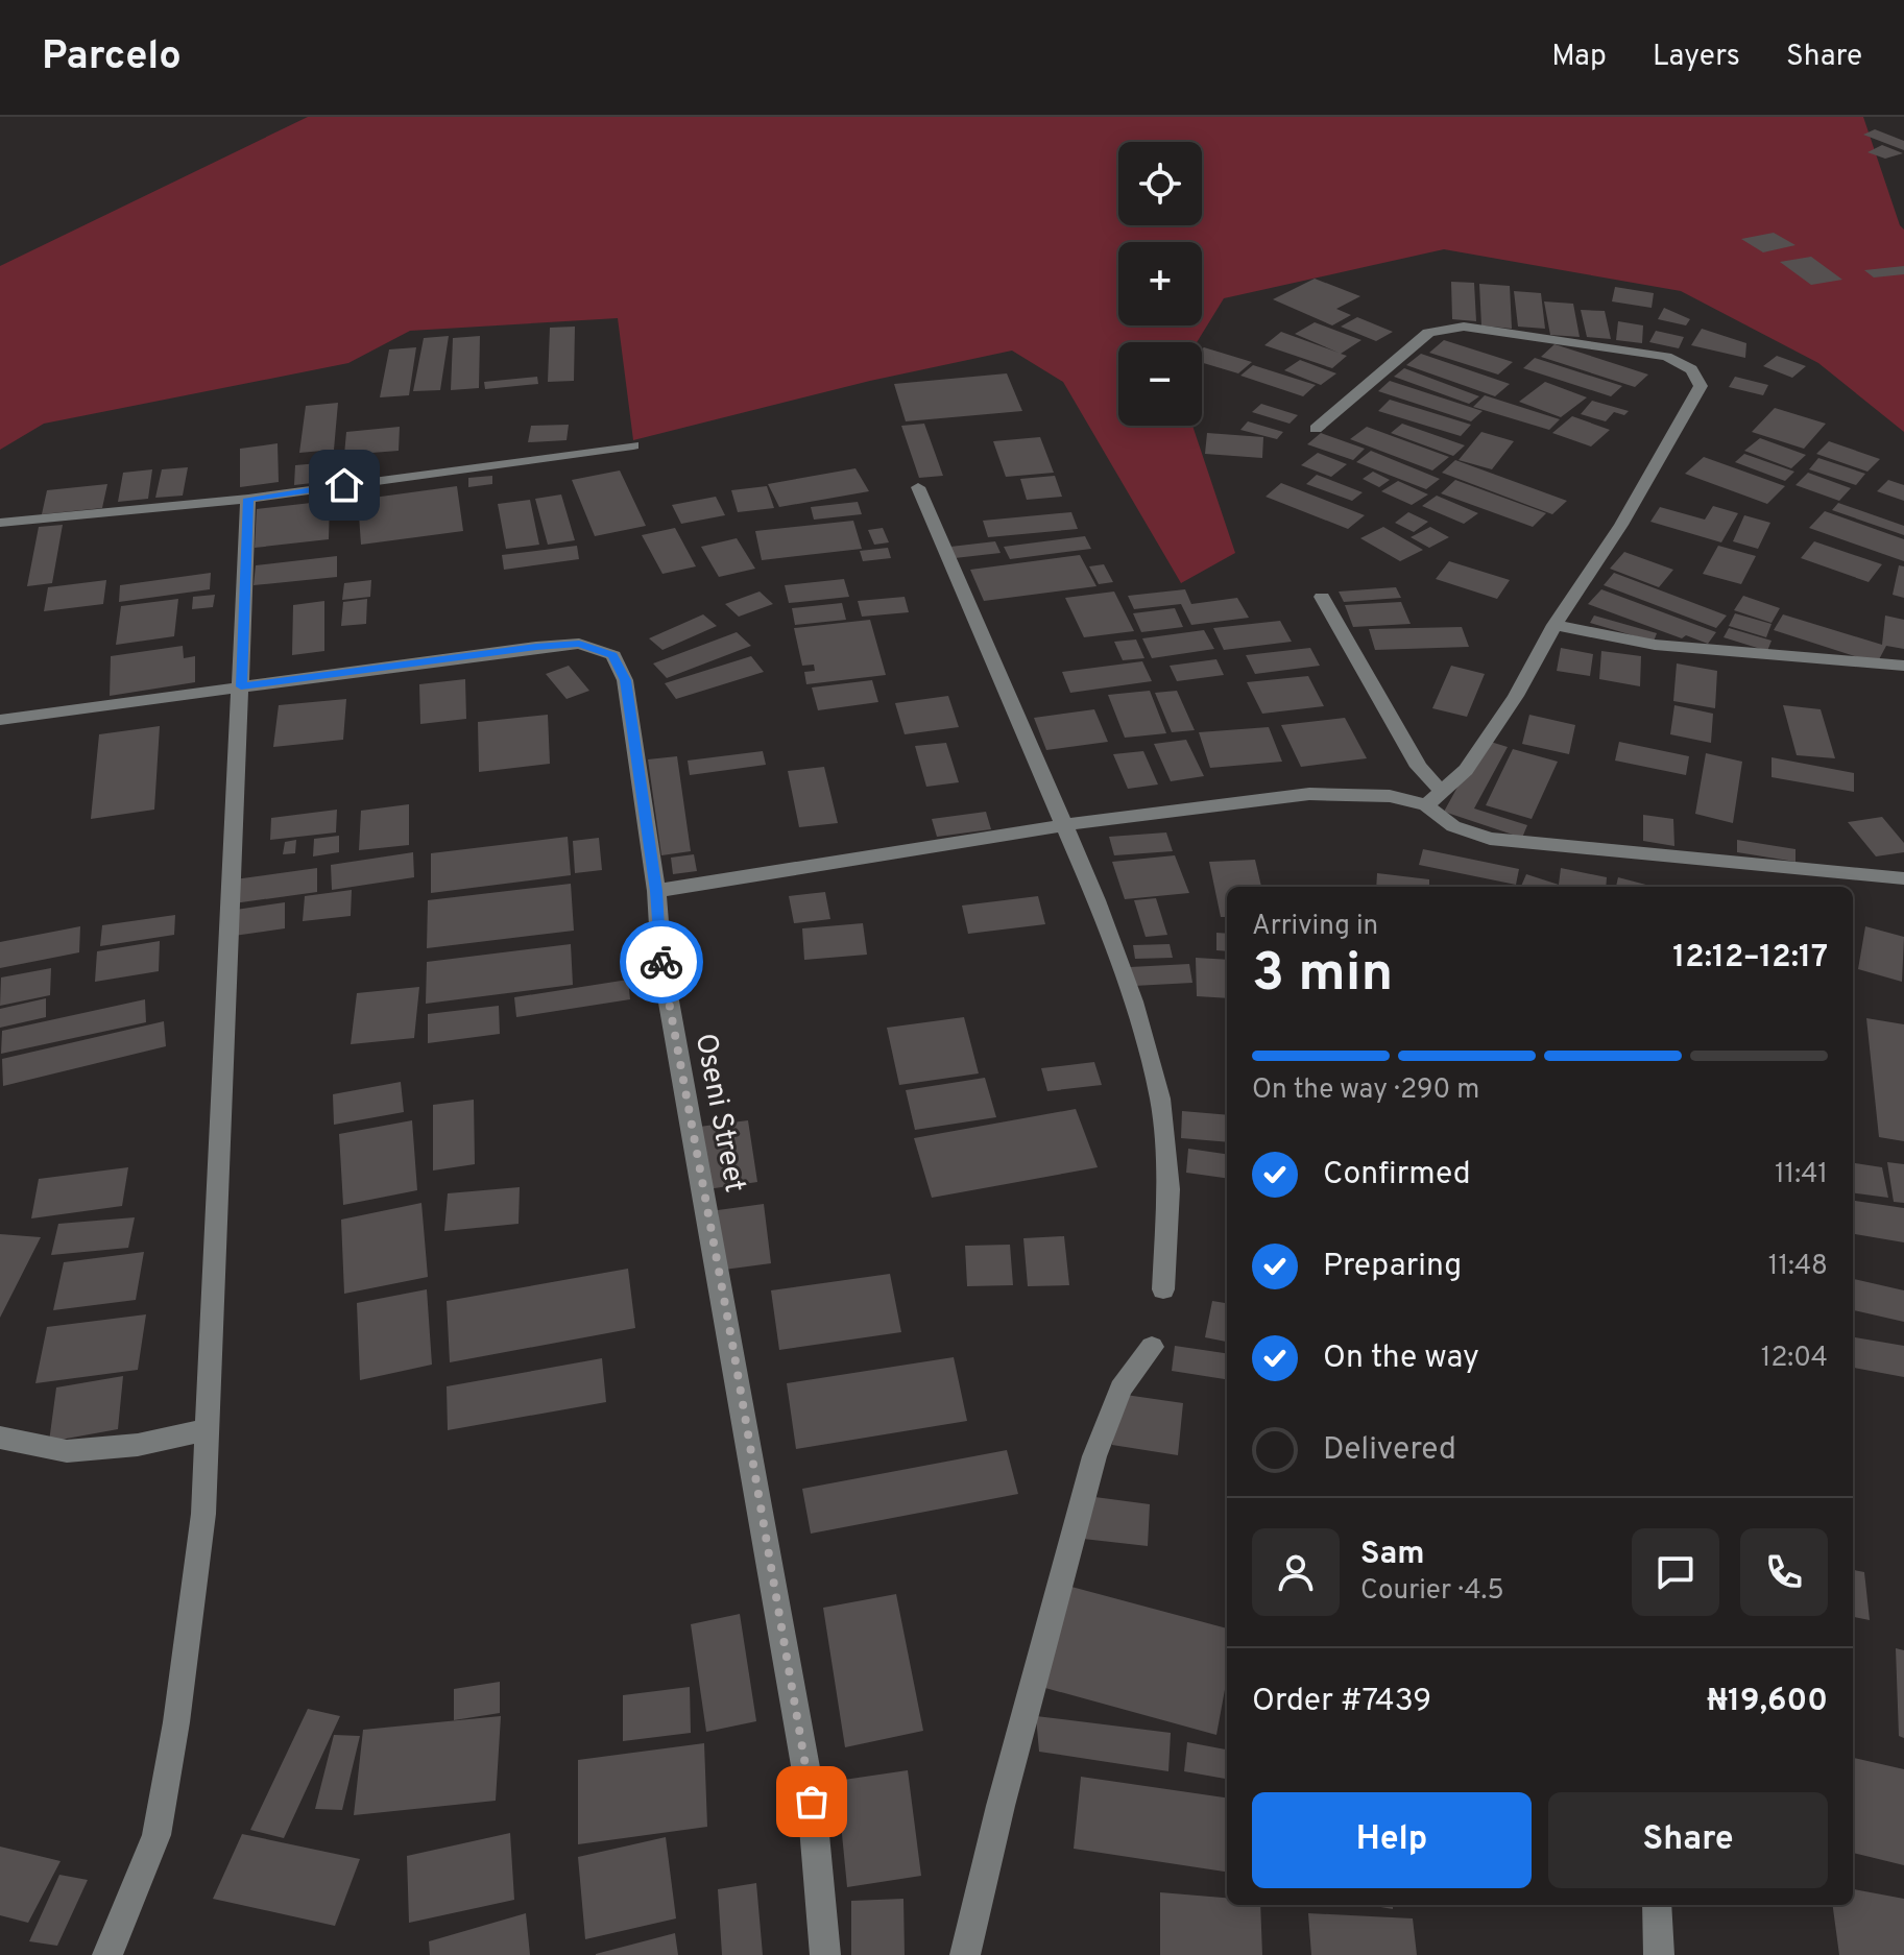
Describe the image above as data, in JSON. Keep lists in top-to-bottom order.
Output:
{
  "streets": {
    "street": ["Oseni Street"]
  },
  "page": {
    "header": "Parcelo",
    "nav": ["Map", "Layers", "Share"],
    "map_buttons": ["+", "−"],
    "heading": ["3 min", "Arriving in", "12:12–12:17"],
    "panel": [
      "Sam",
      "Courier · 4.5",
      "Order #7439",
      "₦19,600"
    ],
    "bar": "On the way · 290 m",
    "list": [
      ["Confirmed", "11:41"],
      ["Preparing", "11:48"],
      ["On the way", "12:04"],
      "Delivered"
    ],
    "buttons": ["Help", "Share"]
  }
}
